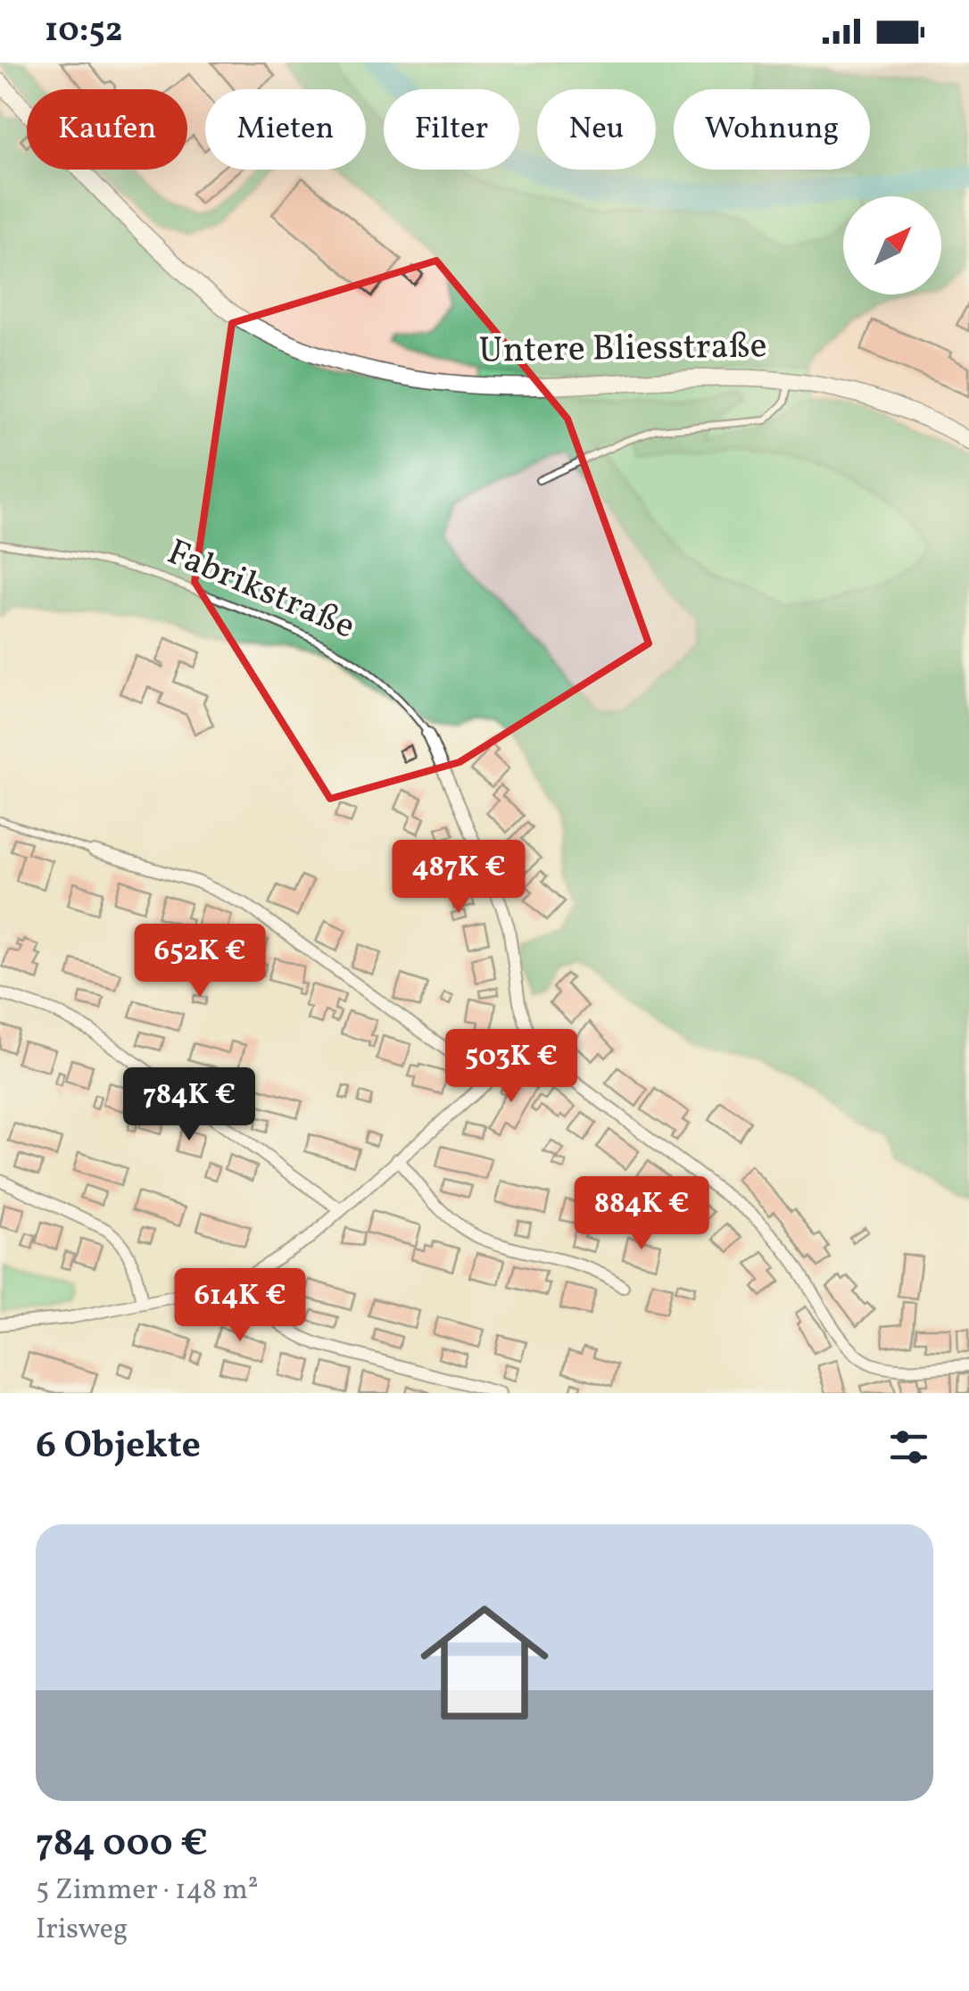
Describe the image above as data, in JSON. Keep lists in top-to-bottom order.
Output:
{
  "streets": {
    "main road": ["Untere Bliesstraße"],
    "street": ["Fabrikstraße"]
  },
  "north": "top right",
  "page": {
    "status": "10:52",
    "chip": [
      "Kaufen",
      "Mieten",
      "Filter",
      "Neu",
      "Wohnung"
    ],
    "price": [
      "487K €",
      "652K €",
      "503K €",
      "784K €",
      "884K €",
      "614K €"
    ],
    "heading": "6 Objekte",
    "list": [
      {
        "name": "784 000 €",
        "note": "5 Zimmer · 148 m² · Irisweg"
      }
    ]
  }
}
